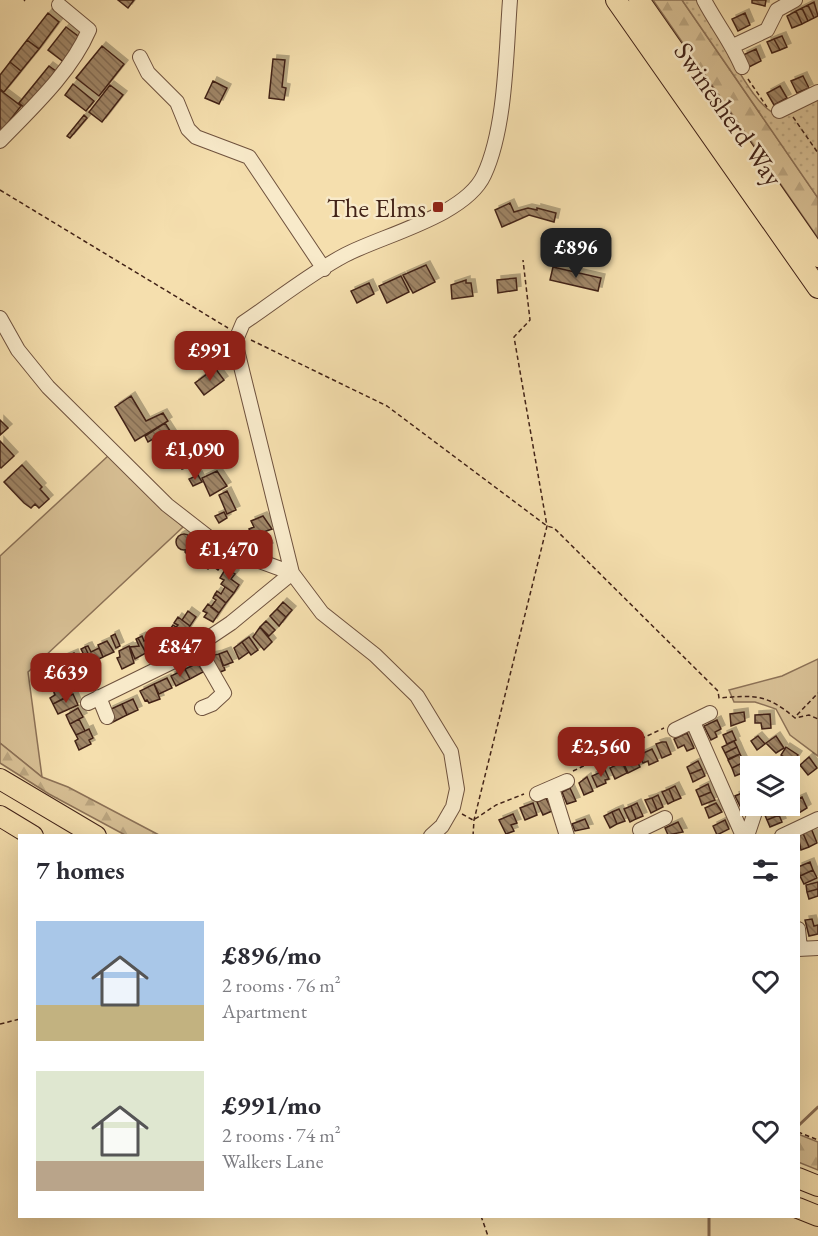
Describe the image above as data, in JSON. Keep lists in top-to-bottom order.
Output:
{
  "streets": {
    "highway": ["Swinesherd Way"]
  },
  "places": {
    "transit": ["The Elms"]
  },
  "page": {
    "price": [
      "£896",
      "£991",
      "£1,090",
      "£1,470",
      "£847",
      "£639",
      "£2,560"
    ],
    "heading": "7 homes",
    "list": [
      {
        "name": "£896/mo",
        "note": "2 rooms · 76 m² · Apartment"
      },
      {
        "name": "£991/mo",
        "note": "2 rooms · 74 m² · Walkers Lane"
      }
    ]
  }
}
